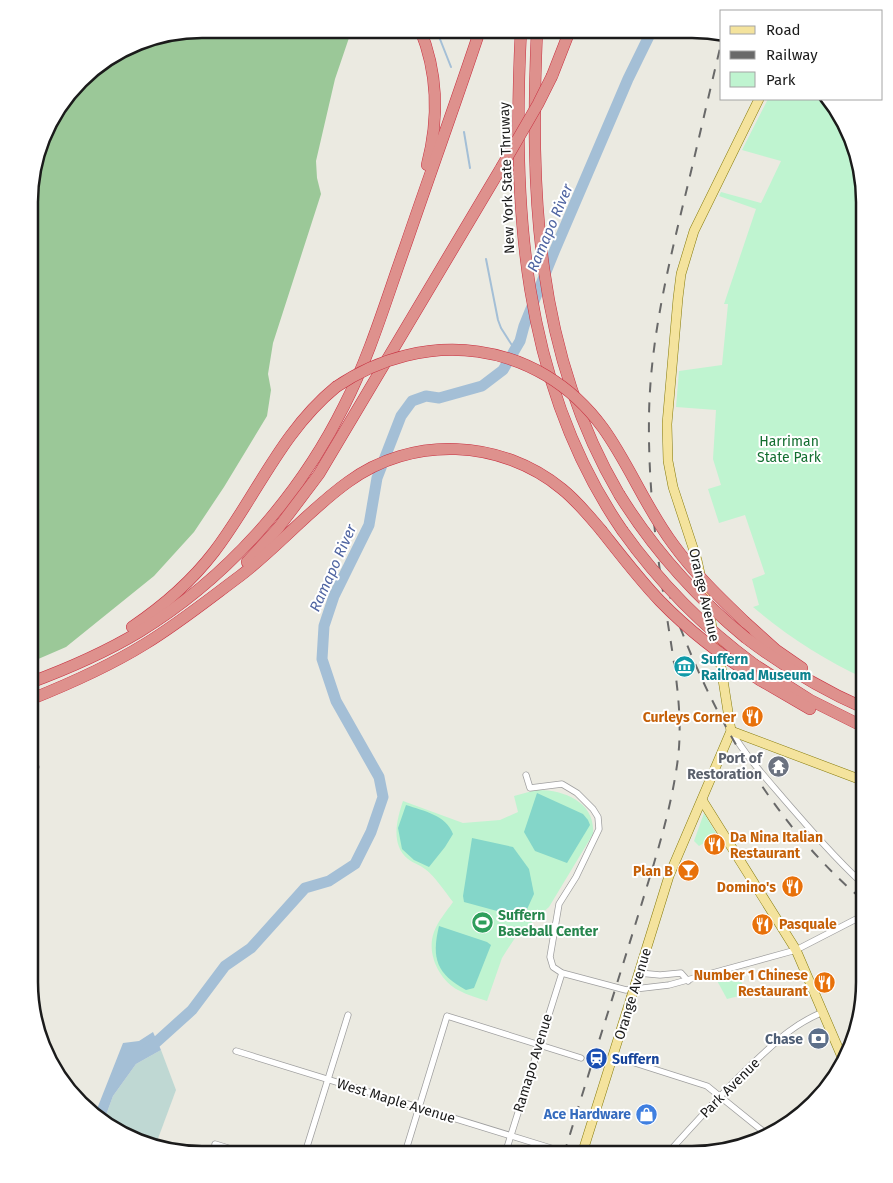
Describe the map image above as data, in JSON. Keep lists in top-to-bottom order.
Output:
{
  "streets": {
    "highway": ["New York State Thruway"],
    "main road": ["Orange Avenue"],
    "street": ["Ramapo Avenue", "Park Avenue", "West Maple Avenue"]
  },
  "crossings": [
    ["Ramapo Avenue", "West Maple Avenue"]
  ],
  "water": ["Ramapo River"],
  "parks": ["Harriman State Park"],
  "places": {
    "museum": ["Suffern Railroad Museum"],
    "restaurant": [
      "Curleys Corner",
      "Da Nina Italian Restaurant",
      "Domino's",
      "Pasquale",
      "Number 1 Chinese Restaurant"
    ],
    "temple": ["Port of Restoration"],
    "bar": ["Plan B"],
    "sports": ["Suffern Baseball Center"],
    "bank": ["Chase"],
    "station": ["Suffern"],
    "shop": ["Ace Hardware"]
  },
  "legend": ["Road", "Railway", "Park"]
}
